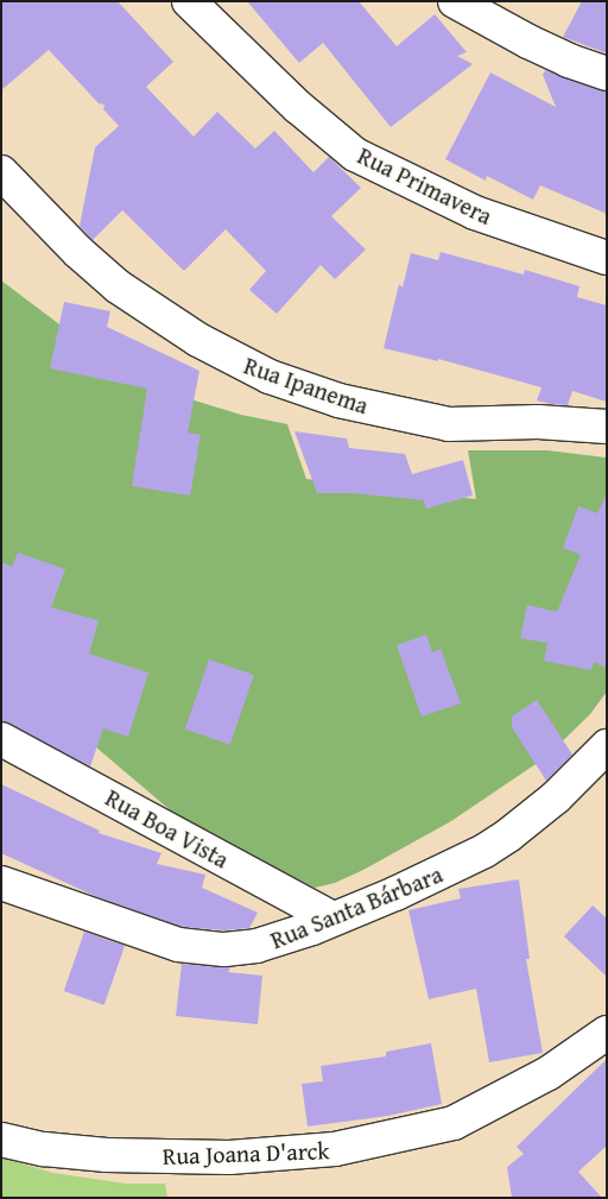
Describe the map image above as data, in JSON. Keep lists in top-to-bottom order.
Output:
{
  "streets": {
    "street": [
      "Rua Primavera",
      "Rua Ipanema",
      "Rua Boa Vista",
      "Rua Santa Bárbara",
      "Rua Joana D'arck"
    ]
  },
  "crossings": [
    ["Rua Boa Vista", "Rua Santa Bárbara"]
  ]
}
